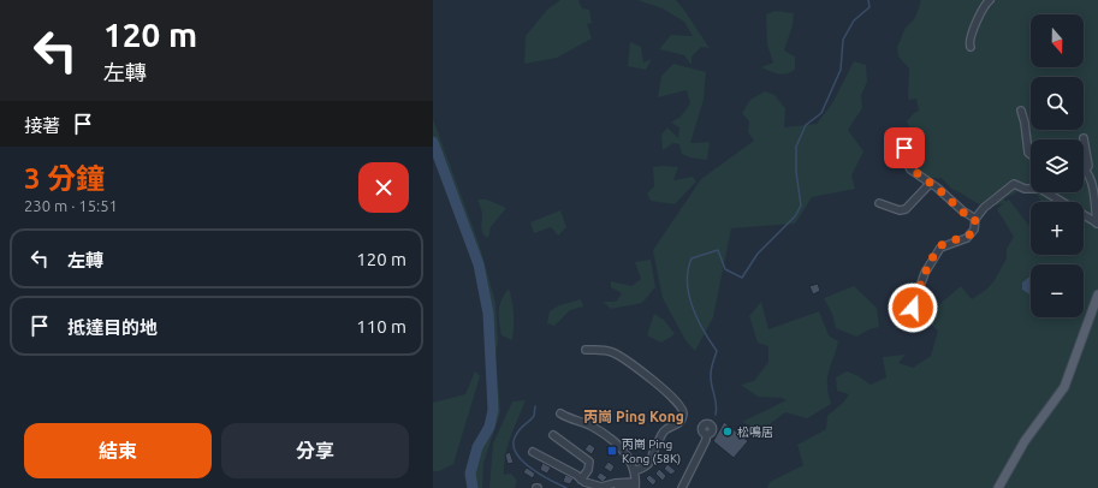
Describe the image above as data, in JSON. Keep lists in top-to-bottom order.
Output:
{
  "districts": ["丙崗 Ping Kong"],
  "places": {
    "other": ["松鳴居"],
    "transit": ["丙崗 Ping Kong (58K)"]
  },
  "north": "bottom",
  "page": {
    "turn": ["120 m", "左轉"],
    "map_buttons": ["+", "−"],
    "then": "接著",
    "heading": ["3 分鐘", "230 m · 15:51"],
    "list": [
      {
        "name": "左轉",
        "value": "120 m"
      },
      {
        "name": "抵達目的地",
        "value": "110 m"
      }
    ],
    "buttons": ["結束", "分享"]
  }
}
